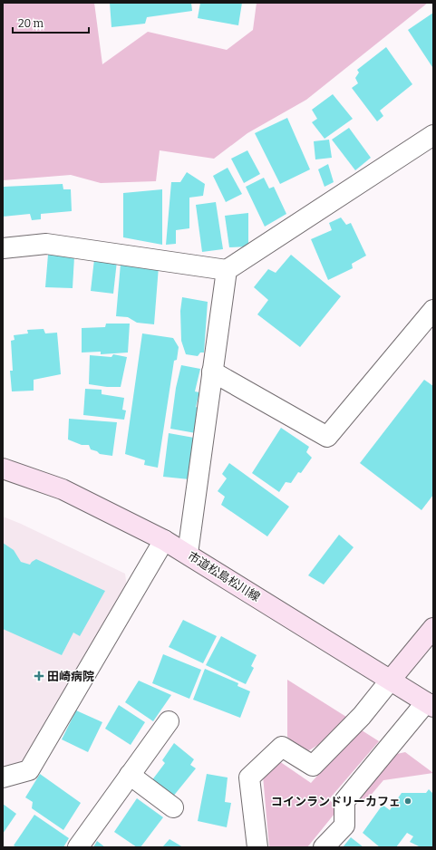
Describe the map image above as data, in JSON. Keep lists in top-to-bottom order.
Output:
{
  "streets": {
    "street": ["市道松島松川線"]
  },
  "places": {
    "health": ["田崎病院"],
    "other": ["コインランドリーカフェ"]
  },
  "scale_bar": "20 m"
}
